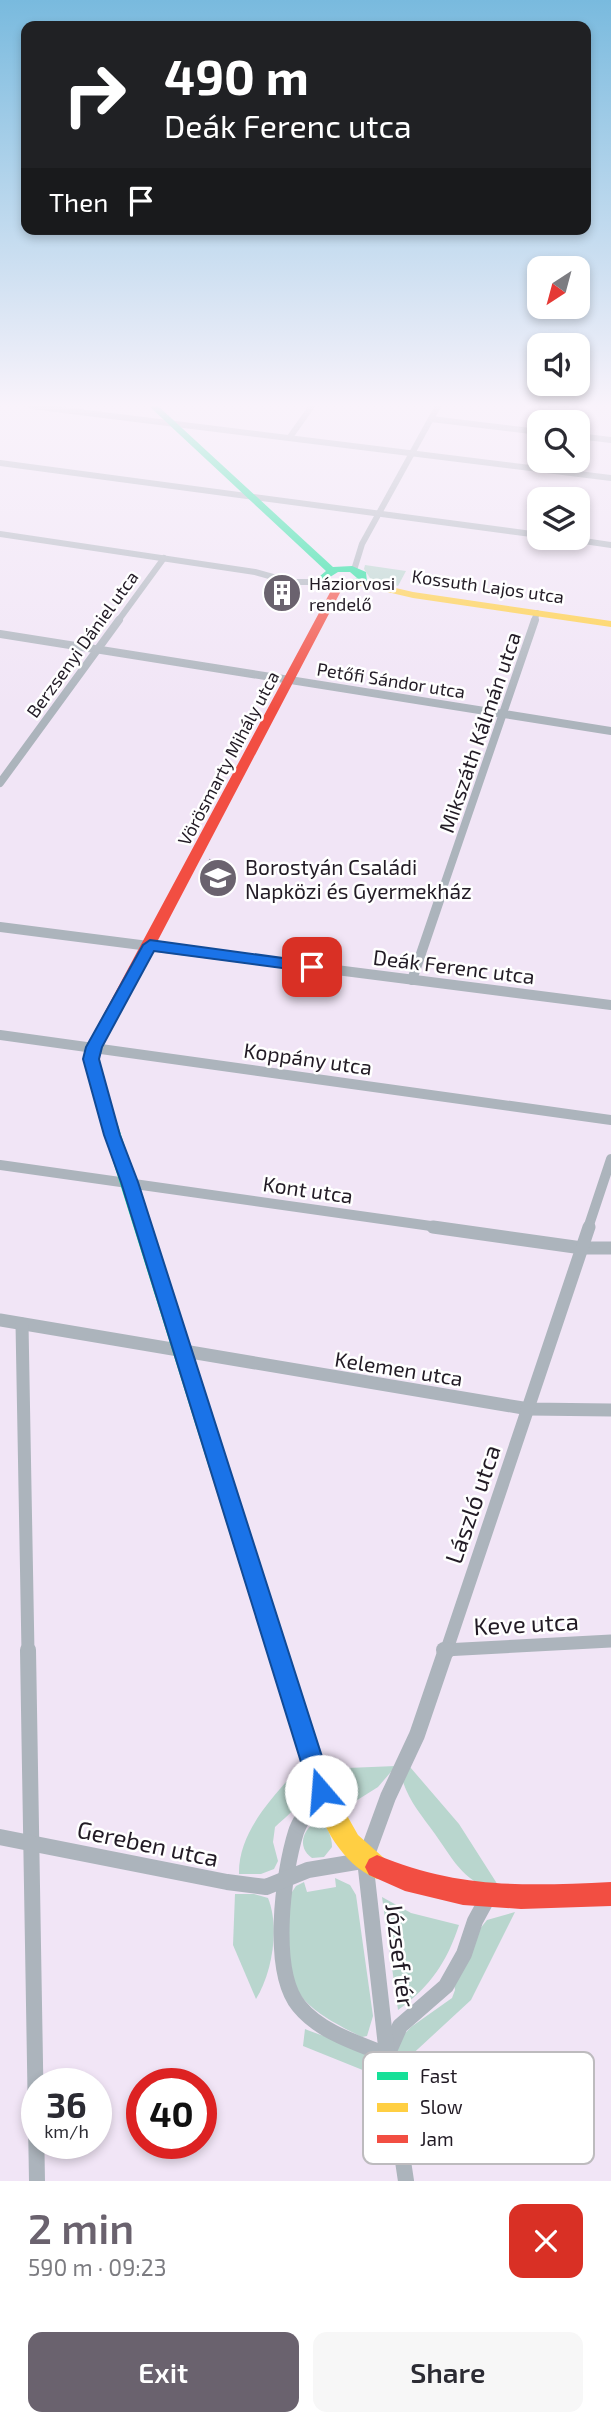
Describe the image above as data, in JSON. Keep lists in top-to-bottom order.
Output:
{
  "streets": {
    "street": [
      "Kossuth Lajos utca",
      "Berzsenyi Dániel utca",
      "Petőfi Sándor utca",
      "Mikszáth Kálmán utca",
      "Vörösmarty Mihály utca",
      "Deák Ferenc utca",
      "Koppány utca",
      "Kont utca",
      "Kelemen utca",
      "László utca",
      "Keve utca",
      "Gereben utca",
      "József tér"
    ]
  },
  "crossings": [
    ["Kossuth Lajos utca", "Mikszáth Kálmán utca"],
    ["Berzsenyi Dániel utca", "Petőfi Sándor utca"],
    ["Petőfi Sándor utca", "Mikszáth Kálmán utca"],
    ["Petőfi Sándor utca", "Vörösmarty Mihály utca"],
    ["Mikszáth Kálmán utca", "Deák Ferenc utca"],
    ["Vörösmarty Mihály utca", "Deák Ferenc utca"],
    ["Vörösmarty Mihály utca", "Koppány utca"],
    ["Vörösmarty Mihály utca", "József tér"],
    ["Koppány utca", "József tér"],
    ["Kont utca", "László utca"],
    ["Kont utca", "József tér"],
    ["Kelemen utca", "László utca"],
    ["Kelemen utca", "József tér"],
    ["László utca", "Keve utca"],
    ["László utca", "József tér"]
  ],
  "places": {
    "building": ["Háziorvosi rendelő"],
    "school or university": ["Borostyán Családi Napközi és Gyermekház"]
  },
  "legend": ["Fast", "Slow", "Jam"],
  "north": "bottom left",
  "page": {
    "turn": ["490 m", "Deák Ferenc utca"],
    "then": "Then",
    "speed": "36 km/h",
    "limit": "40",
    "heading": ["2 min", "590 m · 09:23"],
    "buttons": ["Exit", "Share"]
  }
}
